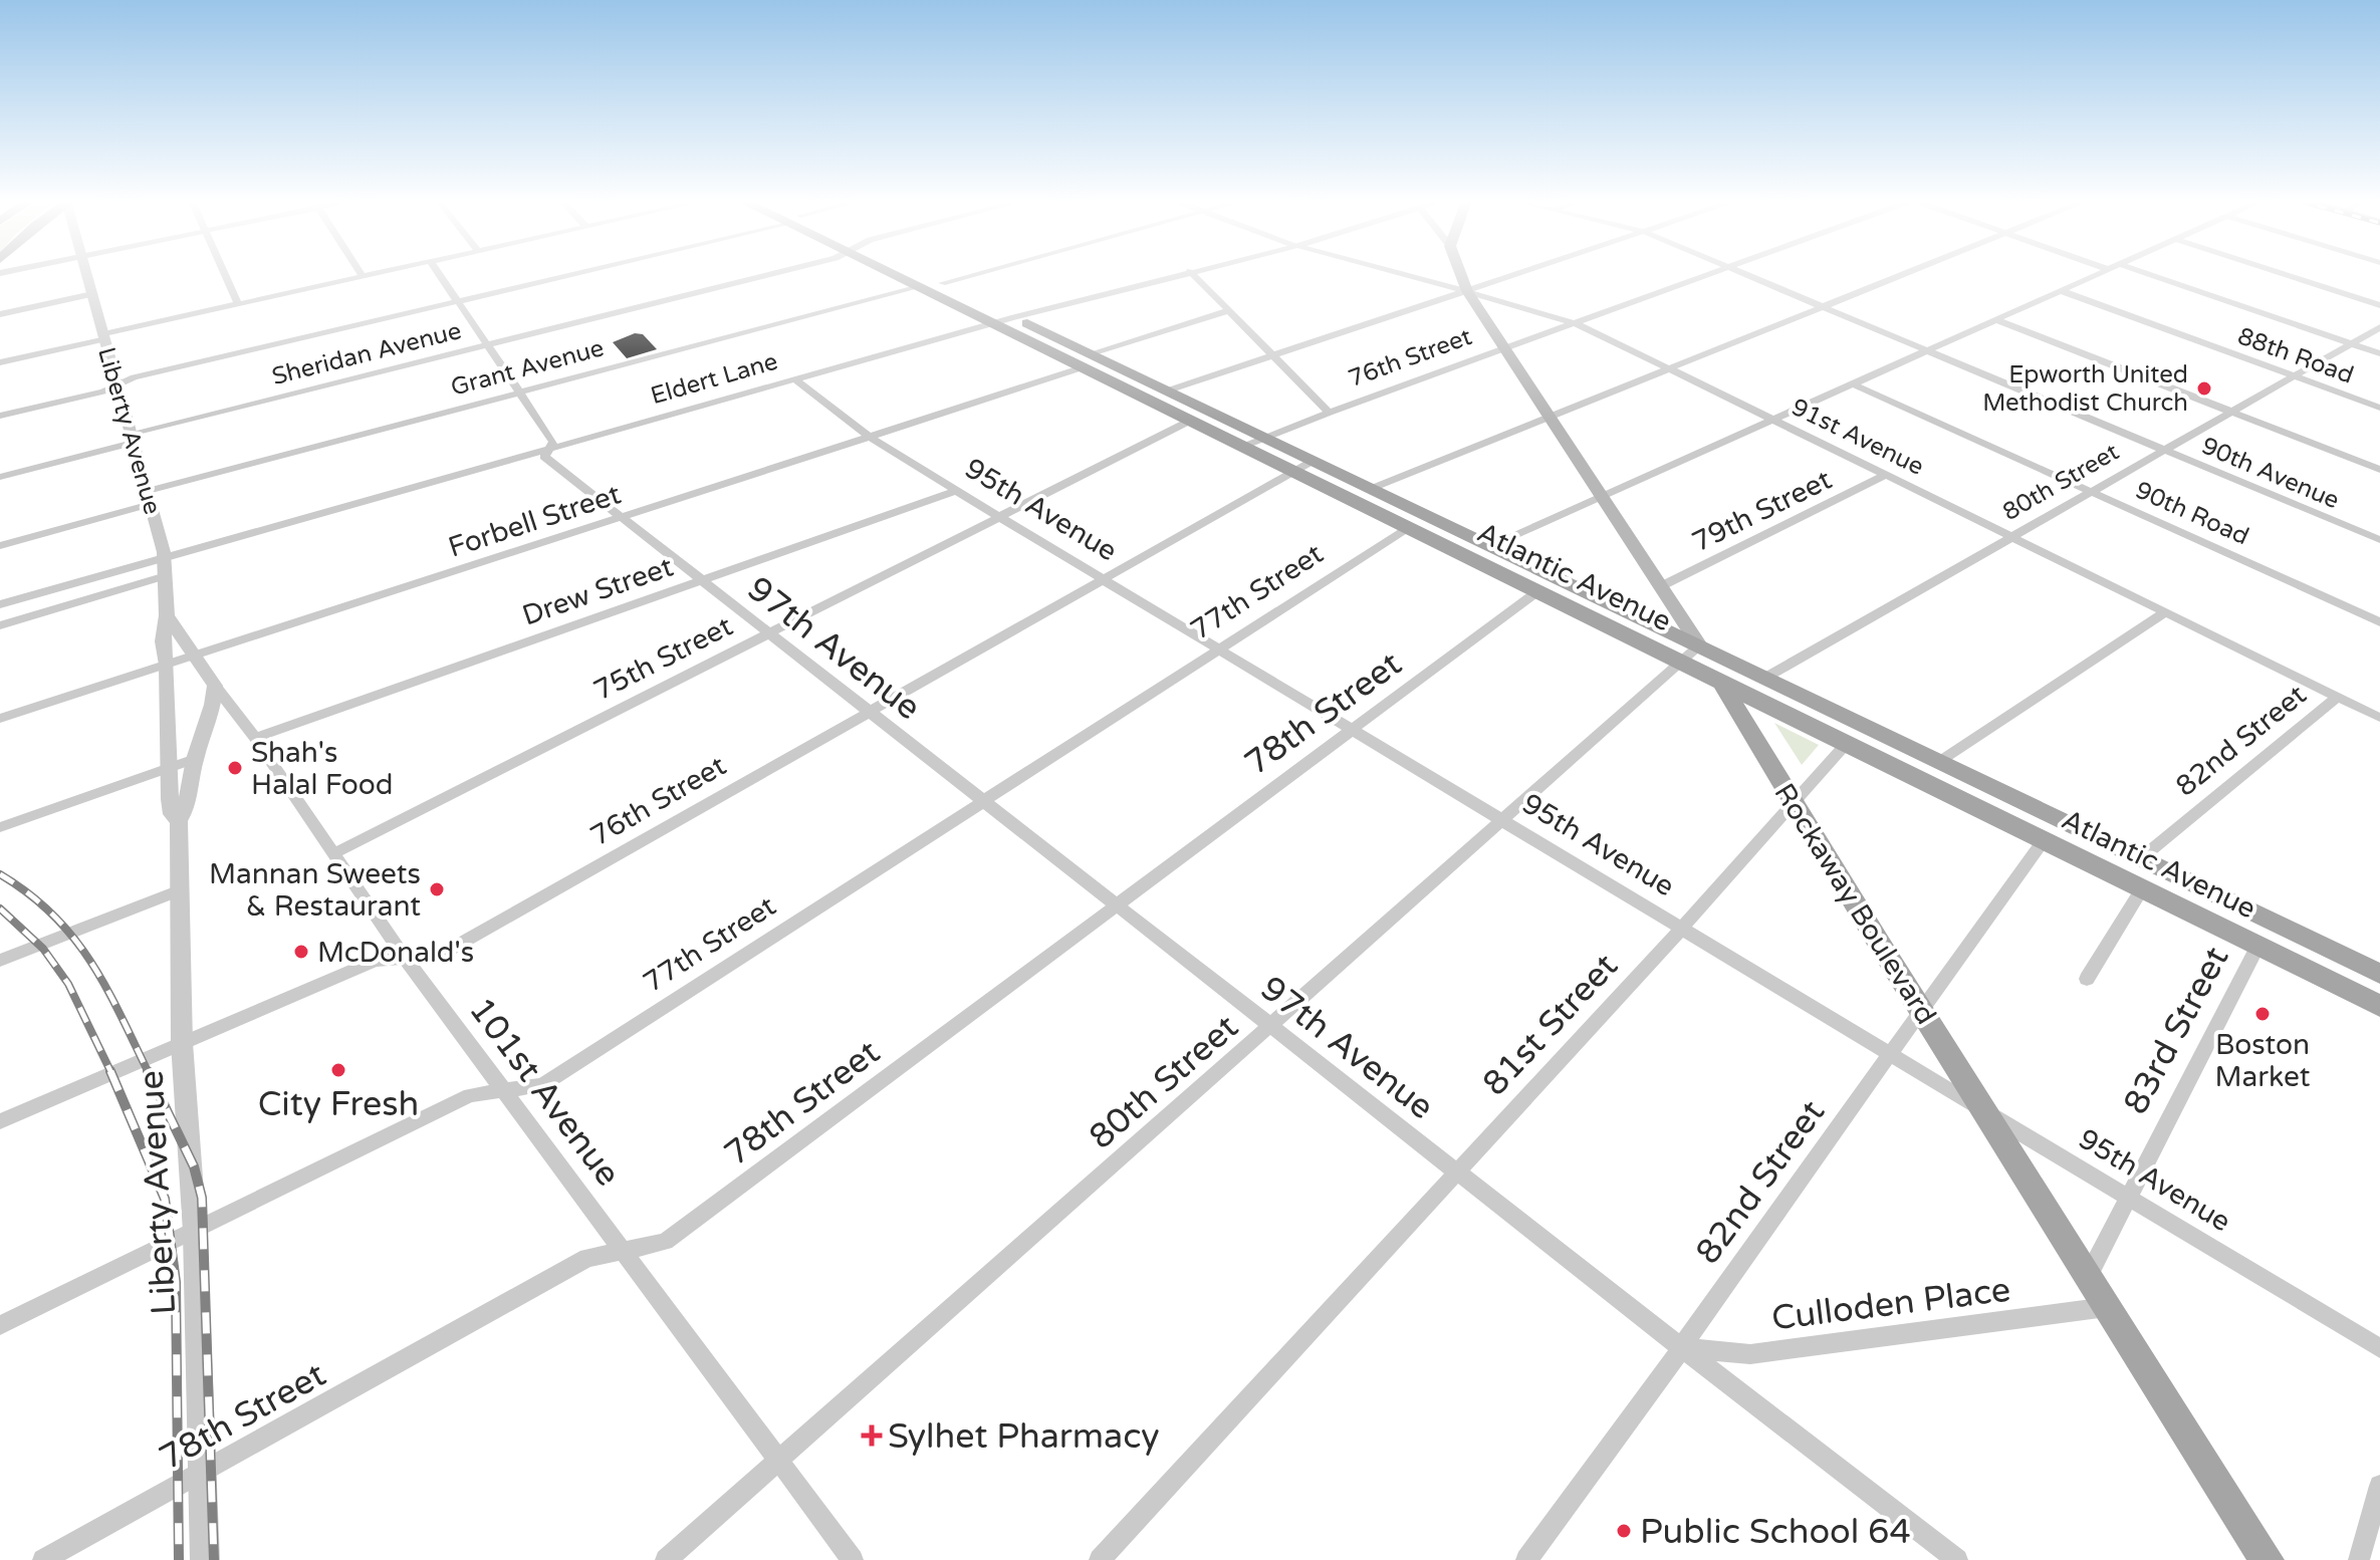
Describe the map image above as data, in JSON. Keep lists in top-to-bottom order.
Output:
{
  "streets": {
    "main road": ["Atlantic Avenue", "Rockaway Boulevard"],
    "street": [
      "Sheridan Avenue",
      "88th Road",
      "76th Street",
      "Grant Avenue",
      "Eldert Lane",
      "Liberty Avenue",
      "91st Avenue",
      "90th Avenue",
      "80th Street",
      "95th Avenue",
      "79th Street",
      "90th Road",
      "Forbell Street",
      "Drew Street",
      "77th Street",
      "97th Avenue",
      "75th Street",
      "78th Street",
      "82nd Street",
      "81st Street",
      "83rd Street",
      "101st Avenue",
      "Culloden Place"
    ]
  },
  "crossings": [
    ["Sheridan Avenue", "Liberty Avenue"],
    ["88th Road", "80th Street"],
    ["76th Street", "Liberty Avenue"],
    ["76th Street", "91st Avenue"],
    ["76th Street", "95th Avenue"],
    ["76th Street", "Atlantic Avenue"],
    ["76th Street", "97th Avenue"],
    ["76th Street", "Rockaway Boulevard"],
    ["76th Street", "101st Avenue"],
    ["Grant Avenue", "Liberty Avenue"],
    ["Grant Avenue", "Atlantic Avenue"],
    ["Eldert Lane", "Liberty Avenue"],
    ["Eldert Lane", "95th Avenue"],
    ["Eldert Lane", "Atlantic Avenue"],
    ["Eldert Lane", "97th Avenue"],
    ["Liberty Avenue", "Forbell Street"],
    ["Liberty Avenue", "77th Street"],
    ["Liberty Avenue", "78th Street"],
    ["Liberty Avenue", "101st Avenue"],
    ["91st Avenue", "80th Street"],
    ["91st Avenue", "79th Street"],
    ["91st Avenue", "82nd Street"],
    ["91st Avenue", "Rockaway Boulevard"],
    ["90th Avenue", "80th Street"],
    ["80th Street", "95th Avenue"],
    ["80th Street", "90th Road"],
    ["80th Street", "Atlantic Avenue"],
    ["80th Street", "97th Avenue"],
    ["80th Street", "Rockaway Boulevard"],
    ["80th Street", "101st Avenue"],
    ["95th Avenue", "Forbell Street"],
    ["95th Avenue", "Drew Street"],
    ["95th Avenue", "77th Street"],
    ["95th Avenue", "75th Street"],
    ["95th Avenue", "78th Street"],
    ["95th Avenue", "82nd Street"],
    ["95th Avenue", "Rockaway Boulevard"],
    ["95th Avenue", "81st Street"],
    ["95th Avenue", "83rd Street"],
    ["79th Street", "Rockaway Boulevard"],
    ["Forbell Street", "Atlantic Avenue"],
    ["Forbell Street", "97th Avenue"],
    ["Forbell Street", "101st Avenue"],
    ["Atlantic Avenue", "77th Street"],
    ["Atlantic Avenue", "75th Street"],
    ["Atlantic Avenue", "78th Street"],
    ["Atlantic Avenue", "82nd Street"],
    ["Atlantic Avenue", "Rockaway Boulevard"],
    ["Atlantic Avenue", "81st Street"],
    ["Atlantic Avenue", "83rd Street"],
    ["Drew Street", "97th Avenue"],
    ["Drew Street", "101st Avenue"],
    ["77th Street", "97th Avenue"],
    ["77th Street", "101st Avenue"],
    ["97th Avenue", "75th Street"],
    ["97th Avenue", "78th Street"],
    ["97th Avenue", "82nd Street"],
    ["97th Avenue", "81st Street"],
    ["97th Avenue", "Culloden Place"],
    ["75th Street", "101st Avenue"],
    ["78th Street", "101st Avenue"],
    ["82nd Street", "Rockaway Boulevard"],
    ["82nd Street", "Culloden Place"],
    ["Rockaway Boulevard", "81st Street"],
    ["Rockaway Boulevard", "83rd Street"],
    ["Rockaway Boulevard", "Culloden Place"]
  ],
  "places": {
    "other": [
      "Epworth United Methodist Church",
      "Shah's Halal Food",
      "Mannan Sweets & Restaurant",
      "McDonald's",
      "Boston Market",
      "City Fresh",
      "Public School 64"
    ],
    "health": ["Sylhet Pharmacy"]
  }
}
